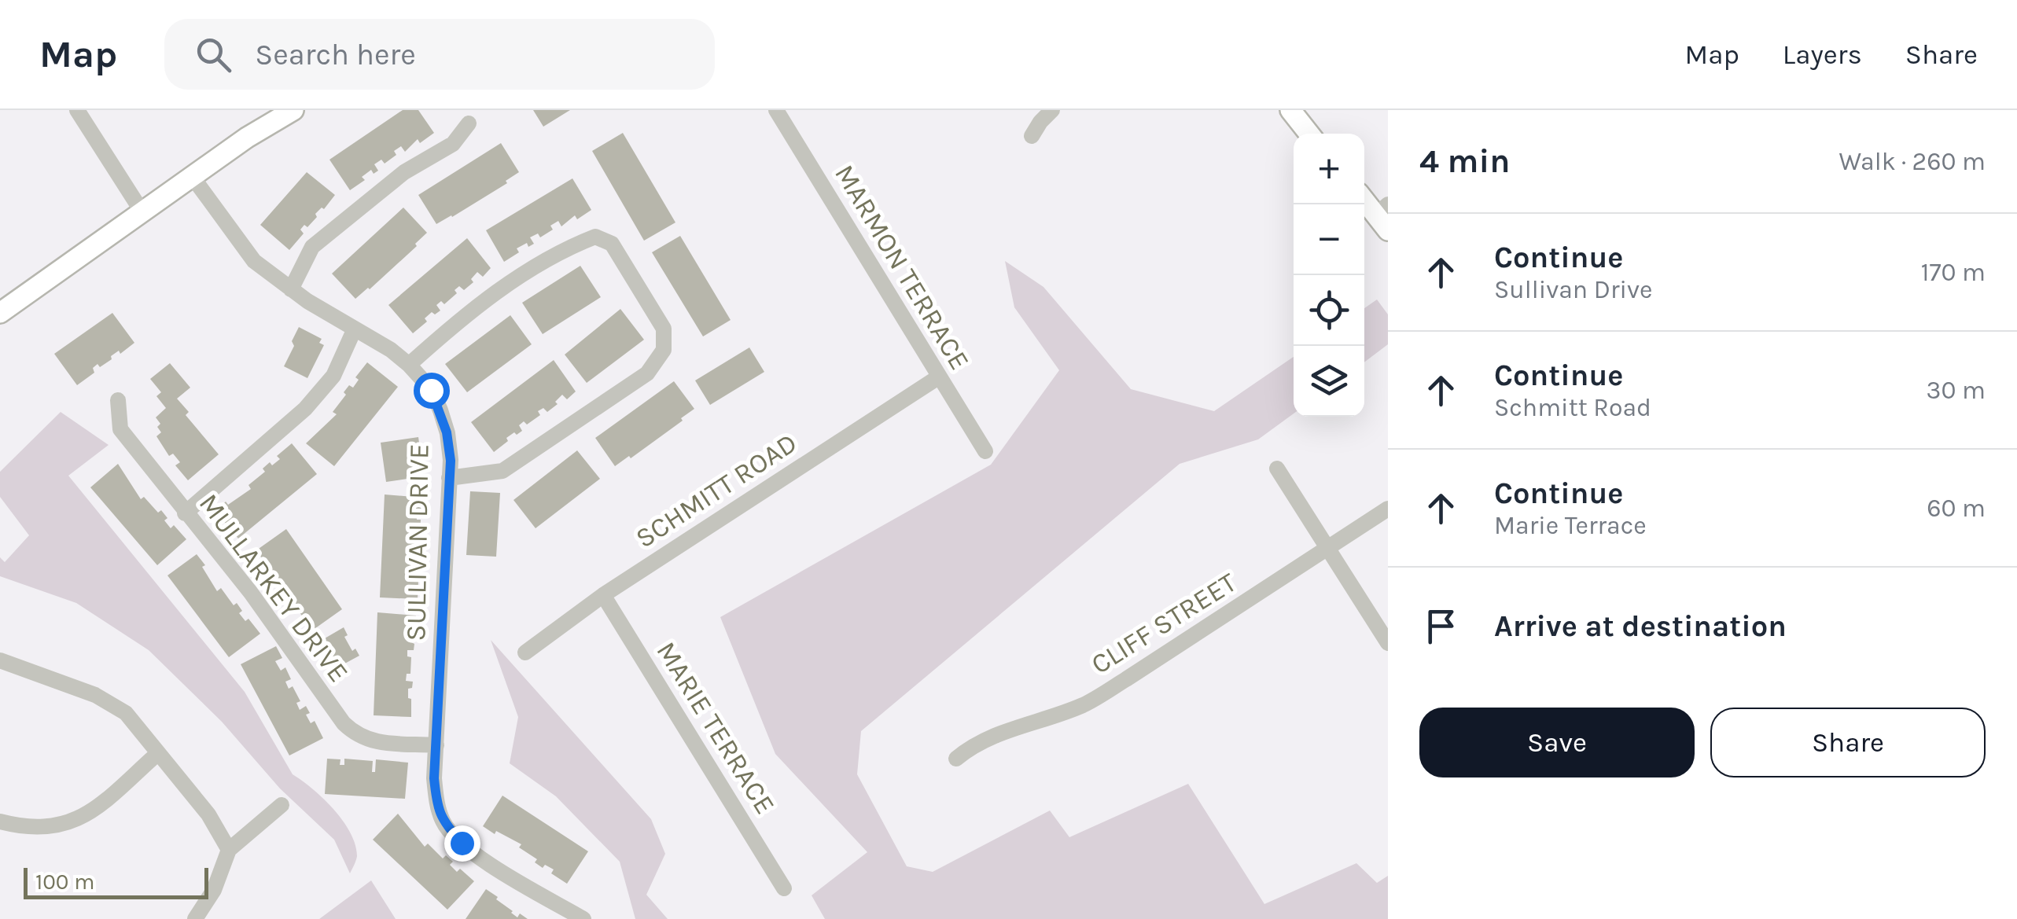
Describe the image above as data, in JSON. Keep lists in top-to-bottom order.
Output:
{
  "streets": {
    "street": [
      "MARMON TERRACE",
      "SCHMITT ROAD",
      "SULLIVAN DRIVE",
      "MULLARKEY DRIVE",
      "CLIFF STREET",
      "MARIE TERRACE"
    ]
  },
  "crossings": [
    ["MARMON TERRACE", "SCHMITT ROAD"],
    ["SCHMITT ROAD", "MARIE TERRACE"],
    ["SULLIVAN DRIVE", "MULLARKEY DRIVE"]
  ],
  "scale_bar": "100 m",
  "page": {
    "header": "Map",
    "search": "Search here",
    "nav": ["Map", "Layers", "Share"],
    "heading": ["4 min", "Walk · 260 m"],
    "map_buttons": ["+", "−"],
    "list": [
      ["Continue", "Sullivan Drive", "170 m"],
      ["Continue", "Schmitt Road", "30 m"],
      ["Continue", "Marie Terrace", "60 m"],
      "Arrive at destination"
    ],
    "buttons": ["Save", "Share"],
    "scale": "100 m"
  }
}
